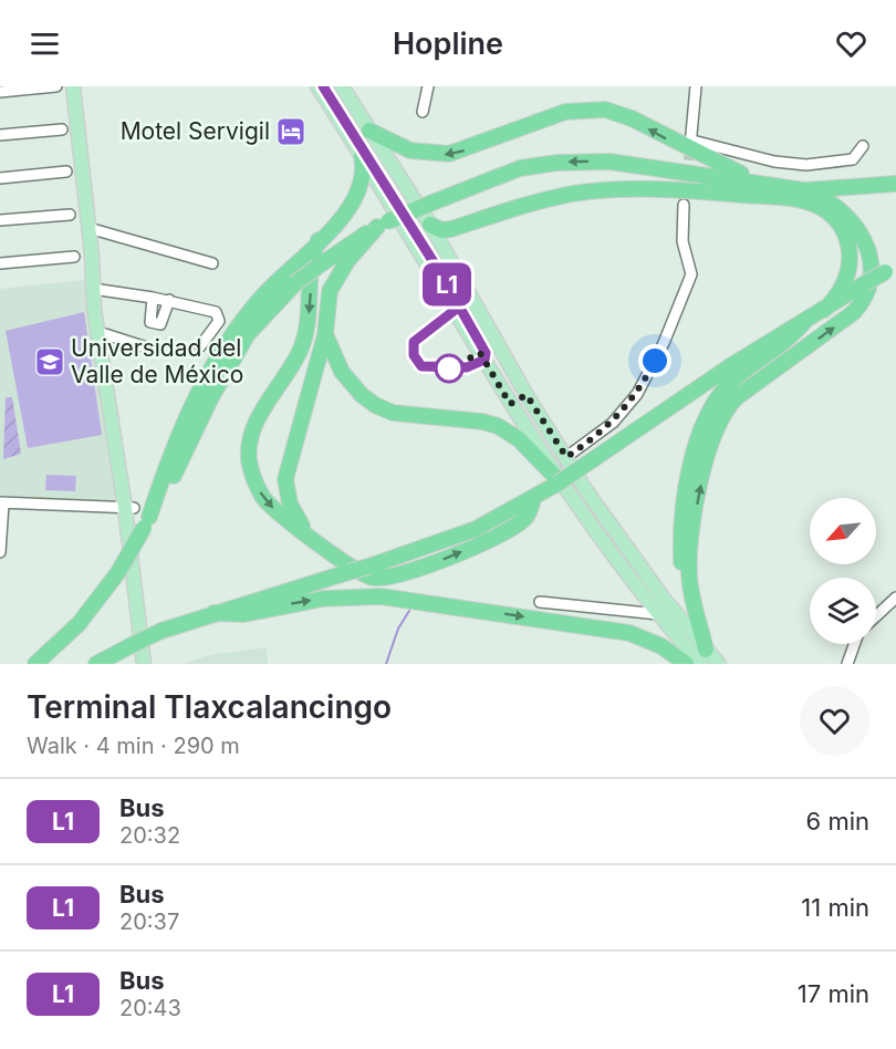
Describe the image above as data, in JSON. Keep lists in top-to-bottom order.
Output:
{
  "places": {
    "hotel": ["Motel Servigil"],
    "school or university": ["Universidad del Valle de México"]
  },
  "lines": ["bus line L1"],
  "north": "bottom left",
  "page": {
    "header": "Hopline",
    "on_map": "L1",
    "heading": ["Terminal Tlaxcalancingo", "Walk · 4 min · 290 m"],
    "list": [
      {
        "mark": "L1",
        "name": "Bus",
        "note": "20:32",
        "value": "6 min"
      },
      {
        "mark": "L1",
        "name": "Bus",
        "note": "20:37",
        "value": "11 min"
      },
      {
        "mark": "L1",
        "name": "Bus",
        "note": "20:43",
        "value": "17 min"
      }
    ]
  }
}
